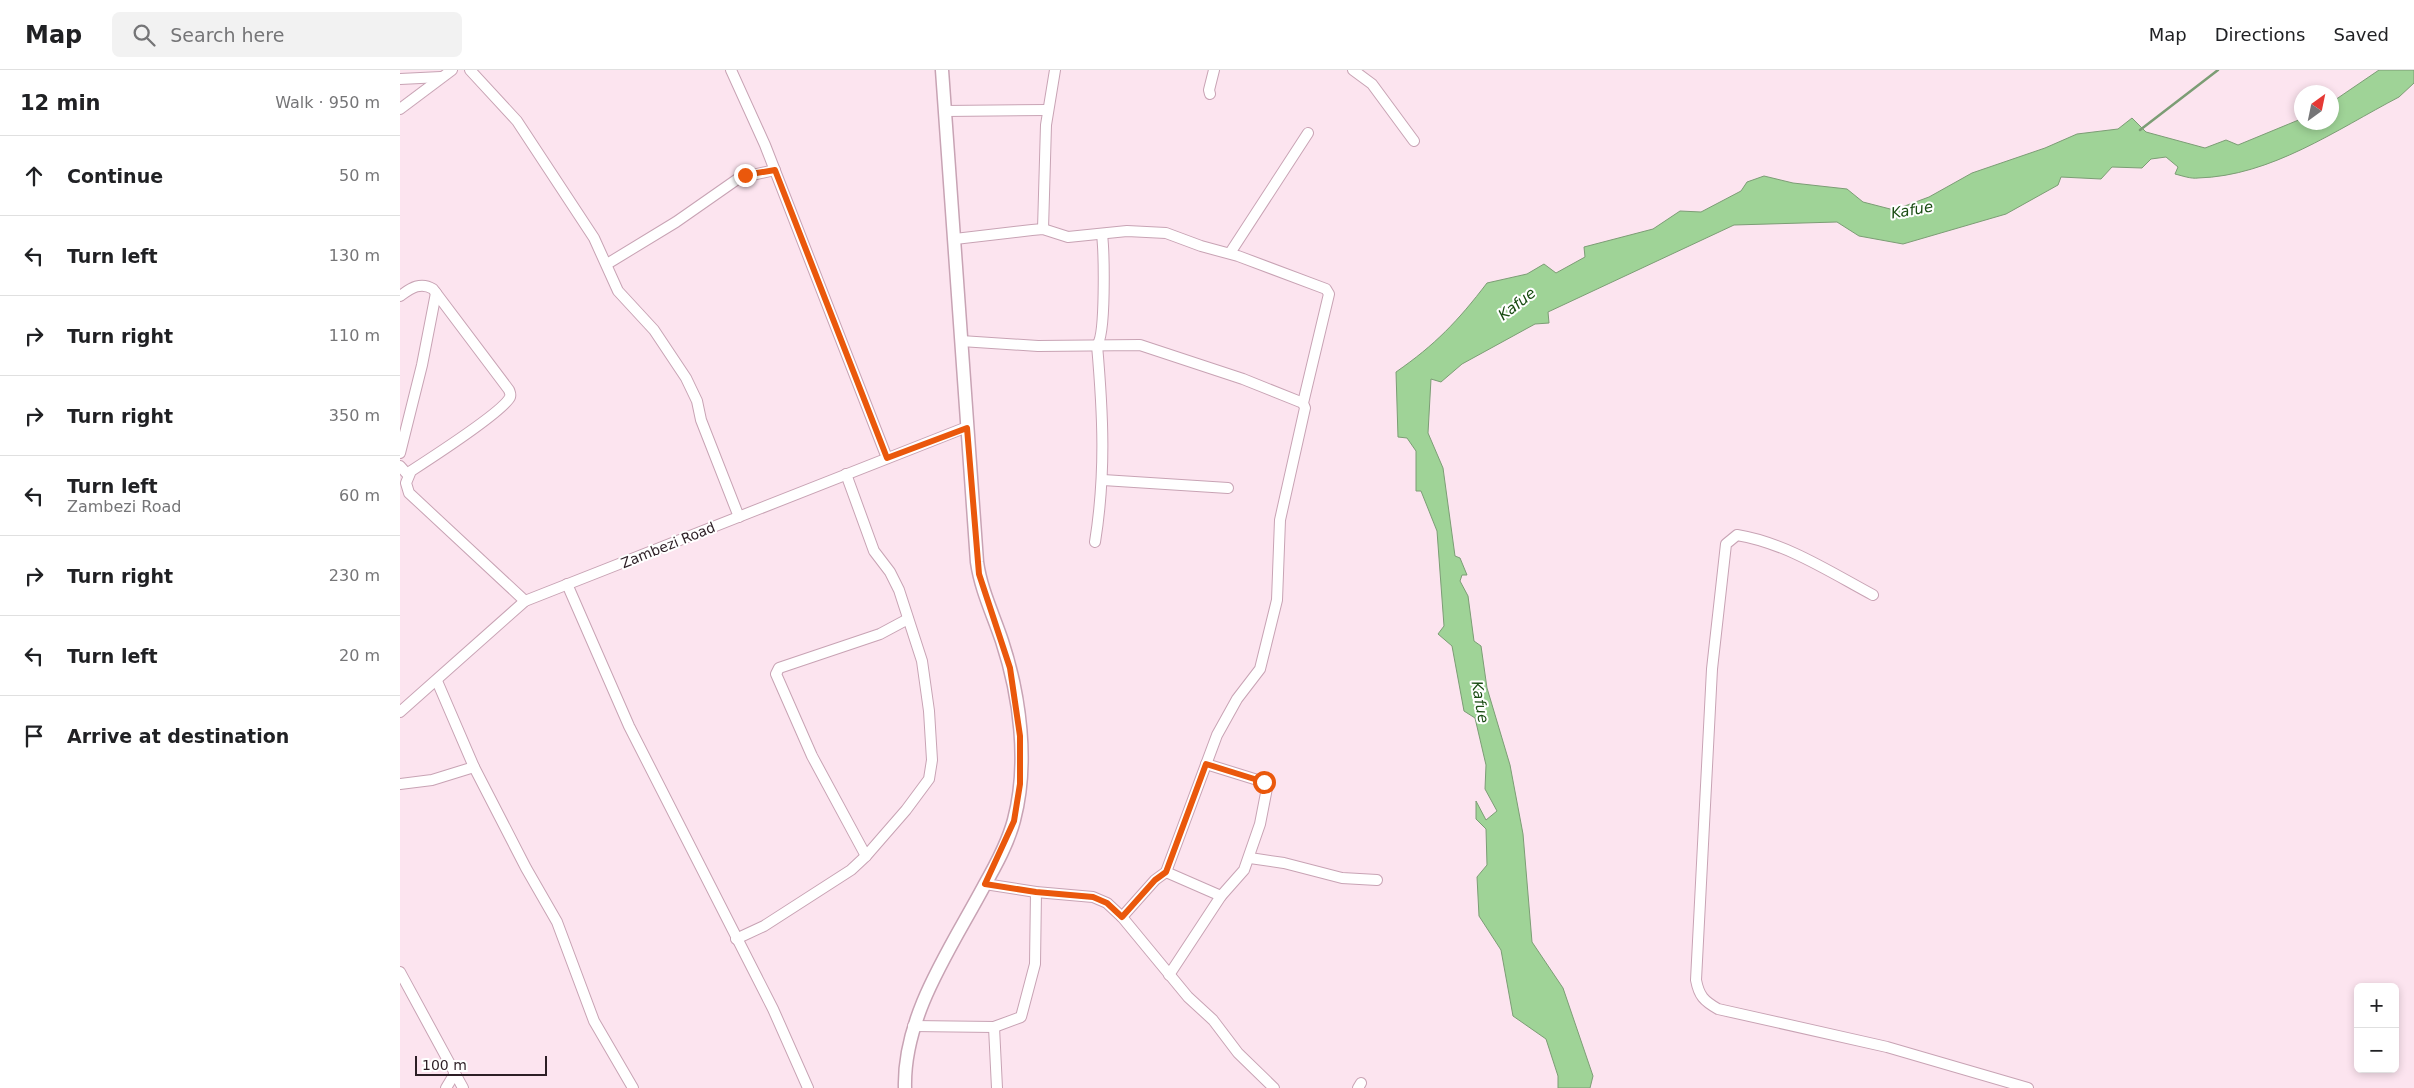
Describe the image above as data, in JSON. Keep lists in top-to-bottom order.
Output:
{
  "streets": {
    "street": ["Zambezi Road"]
  },
  "water": ["Kafue"],
  "scale_bar": "100 m",
  "north": "top right",
  "page": {
    "header": "Map",
    "search": "Search here",
    "nav": ["Map", "Directions", "Saved"],
    "heading": ["12 min", "Walk · 950 m"],
    "list": [
      ["Continue", "50 m"],
      ["Turn left", "130 m"],
      ["Turn right", "110 m"],
      ["Turn right", "350 m"],
      ["Turn left", "Zambezi Road", "60 m"],
      ["Turn right", "230 m"],
      ["Turn left", "20 m"],
      "Arrive at destination"
    ],
    "map_buttons": ["+", "−"],
    "scale": "100 m"
  }
}
